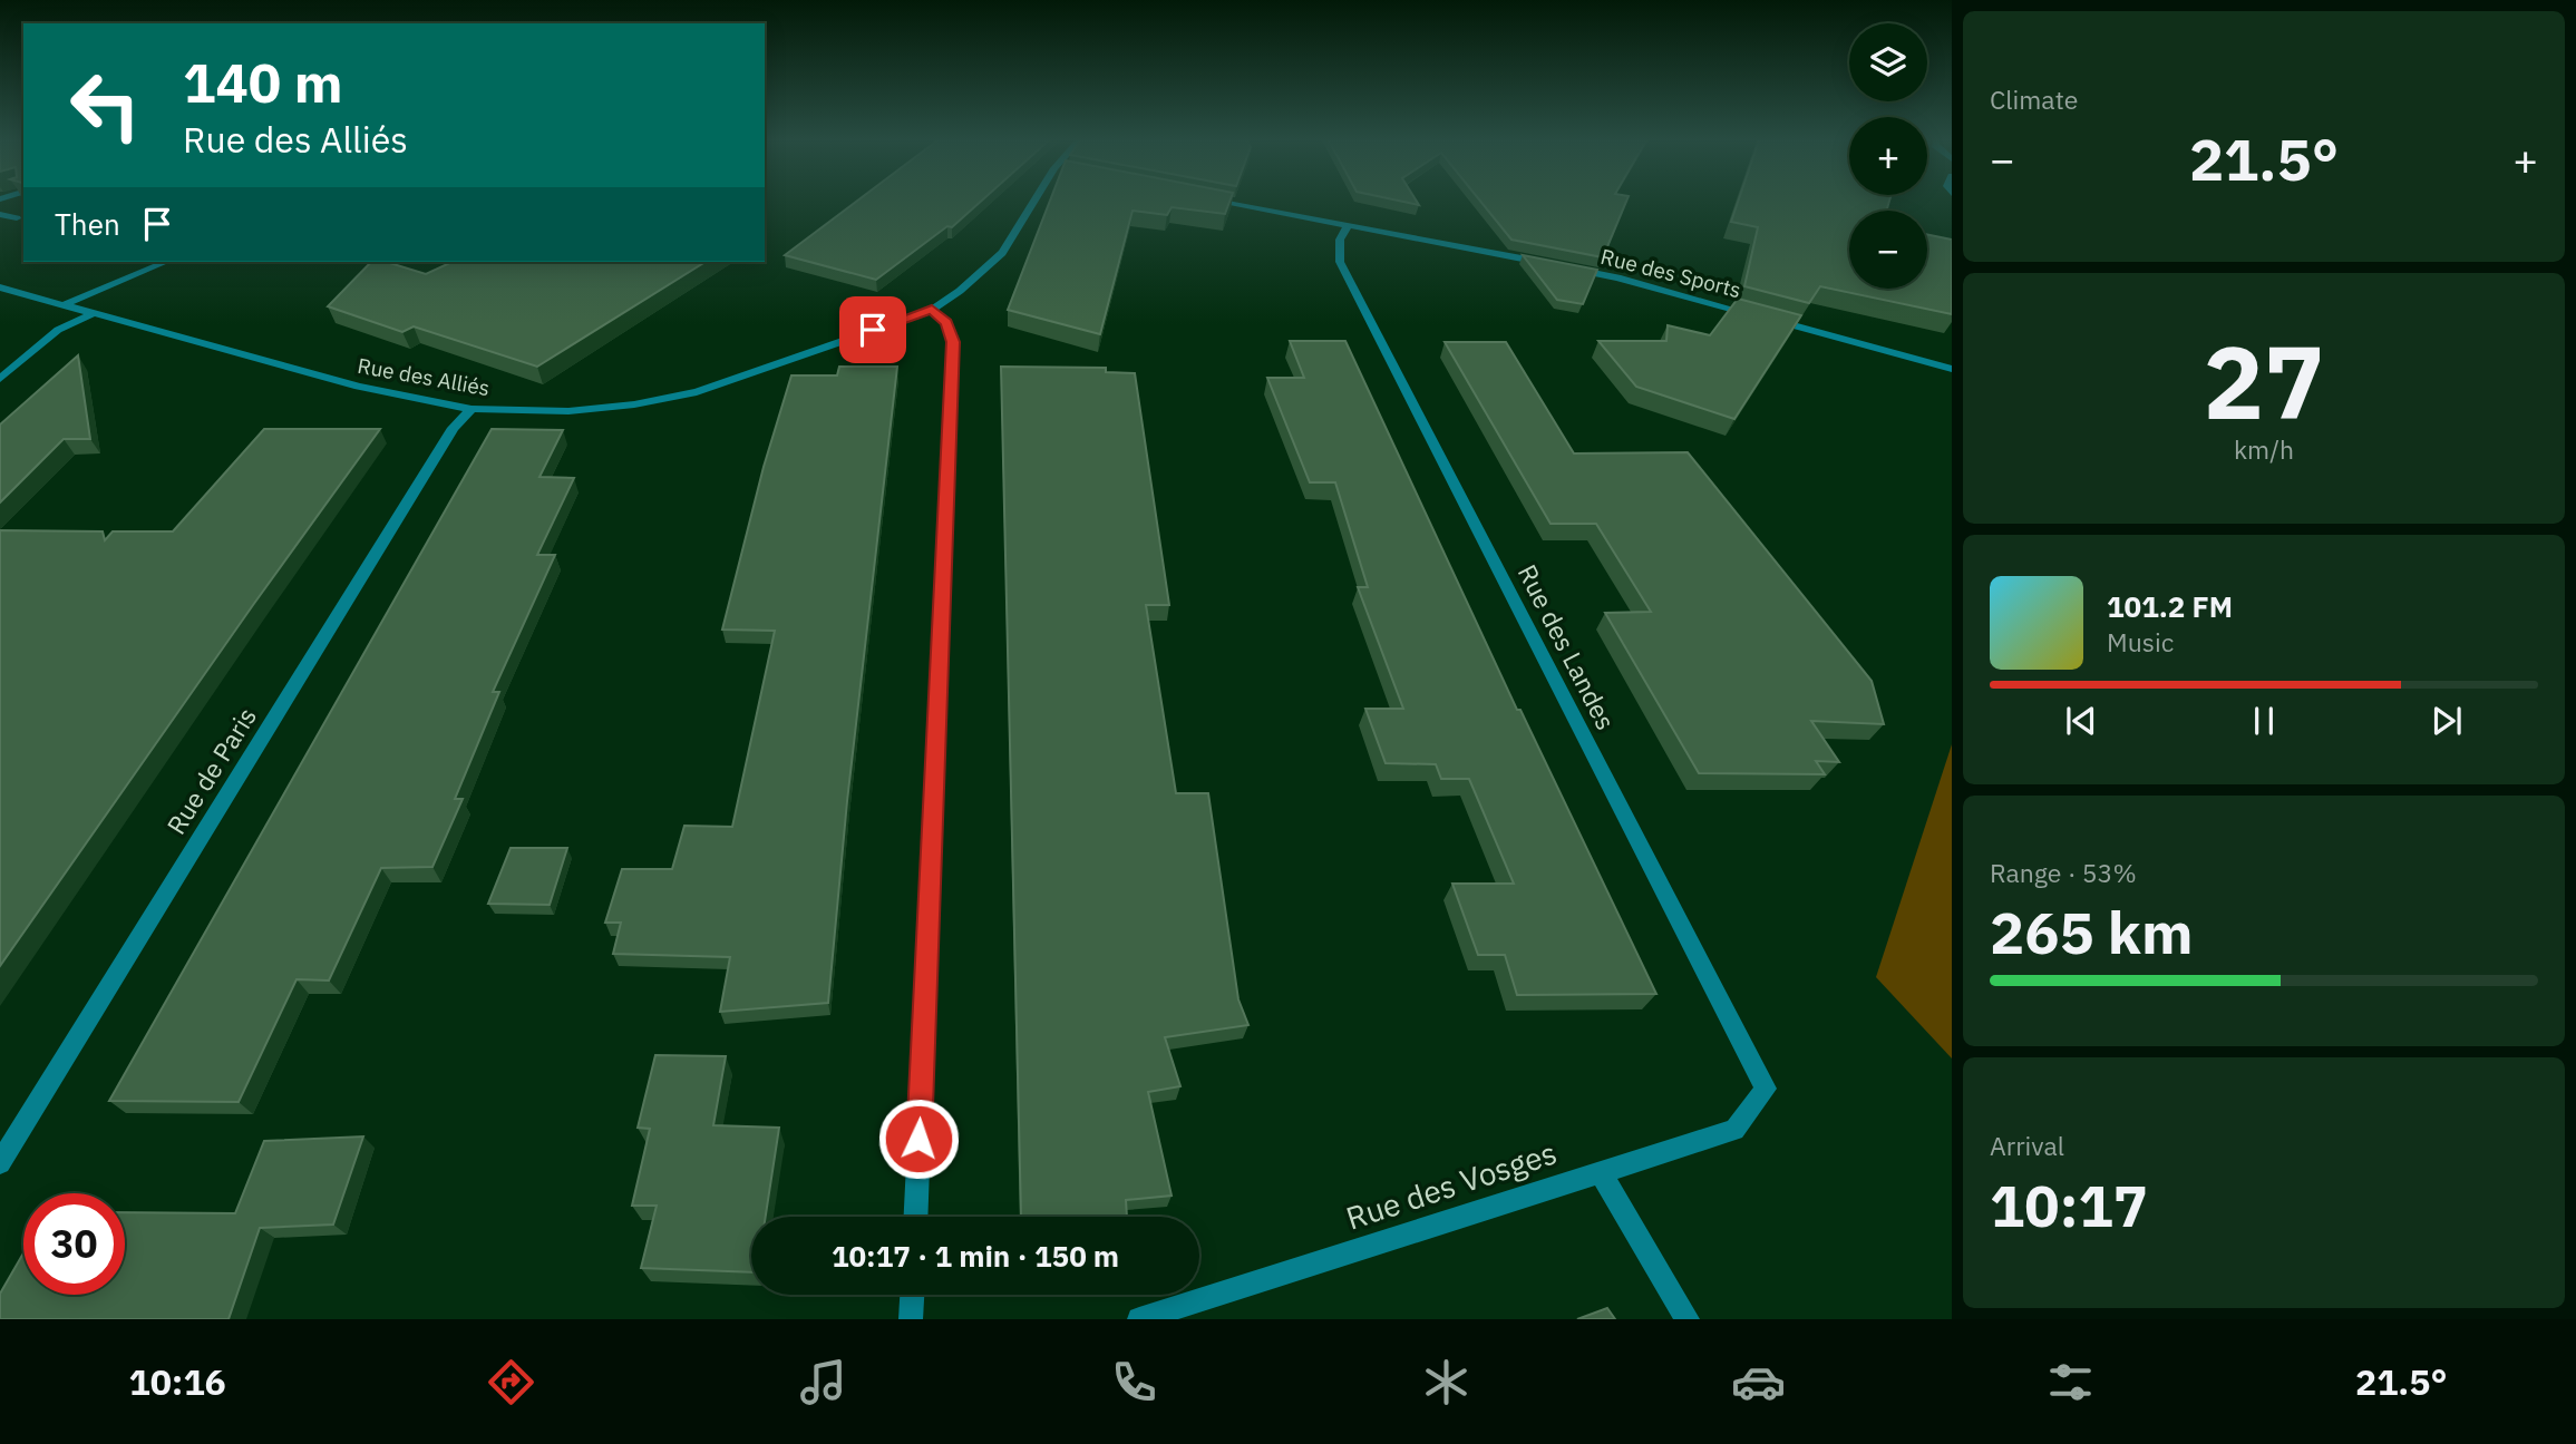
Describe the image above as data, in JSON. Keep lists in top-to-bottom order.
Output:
{
  "streets": {
    "street": [
      "Rue des Sports",
      "Rue des Alliés",
      "Rue des Landes",
      "Rue de Paris",
      "Rue des Vosges"
    ]
  },
  "crossings": [
    ["Rue des Sports", "Rue des Landes"],
    ["Rue des Alliés", "Rue de Paris"],
    ["Rue des Landes", "Rue des Vosges"]
  ],
  "page": {
    "tile": [
      "Climate",
      ["27", "km/h"],
      ["Range · 53%", "265 km"],
      ["Arrival", "10:17"]
    ],
    "map_buttons": ["+", "−"],
    "turn": ["140 m", "Rue des Alliés"],
    "heat": ["−", "21.5°", "+"],
    "then": "Then",
    "song": ["101.2 FM", "Music"],
    "limit": "30",
    "trip": "10:17 · 1 min · 150 m",
    "tabs": ["10:16", "21.5°"]
  }
}
